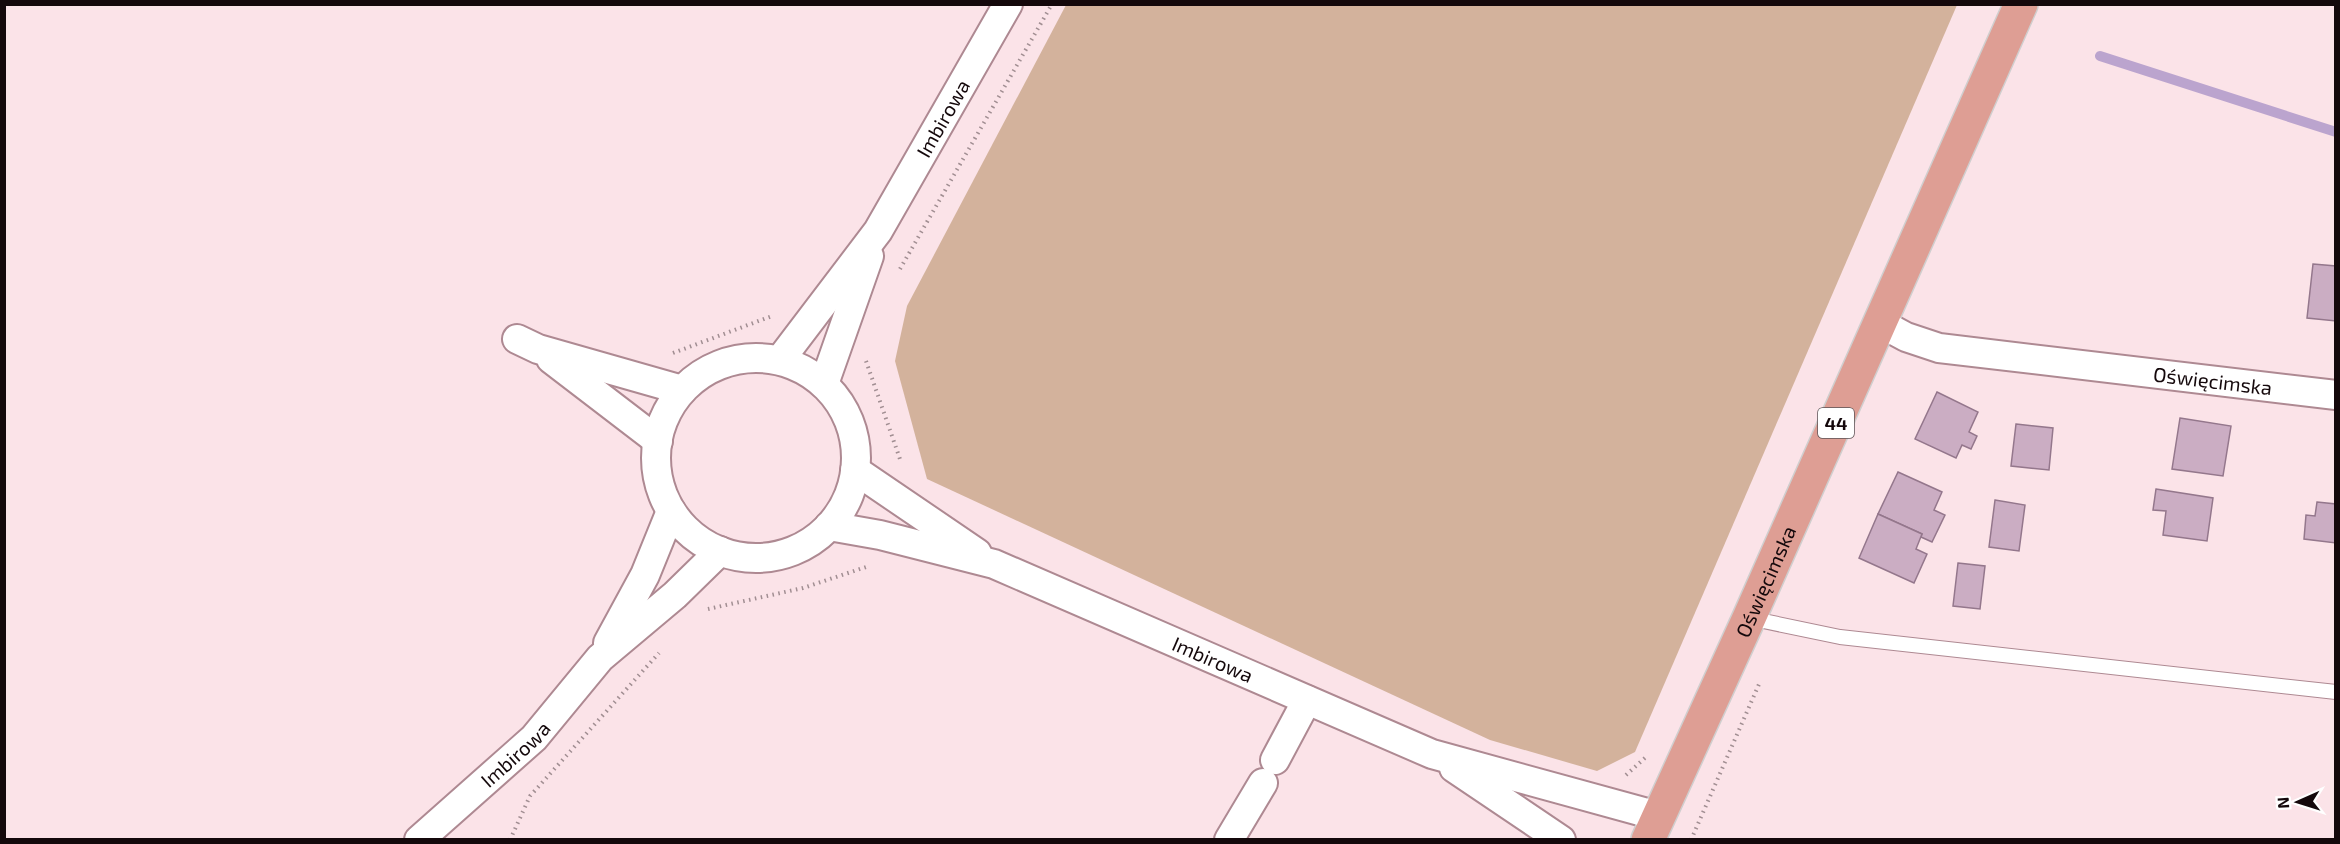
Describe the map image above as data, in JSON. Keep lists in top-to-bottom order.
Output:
{
  "streets": {
    "highway": ["Oświęcimska", "44"],
    "street": ["Imbirowa"]
  },
  "crossings": [
    ["Imbirowa", "Oświęcimska"]
  ],
  "north": "left"
}
